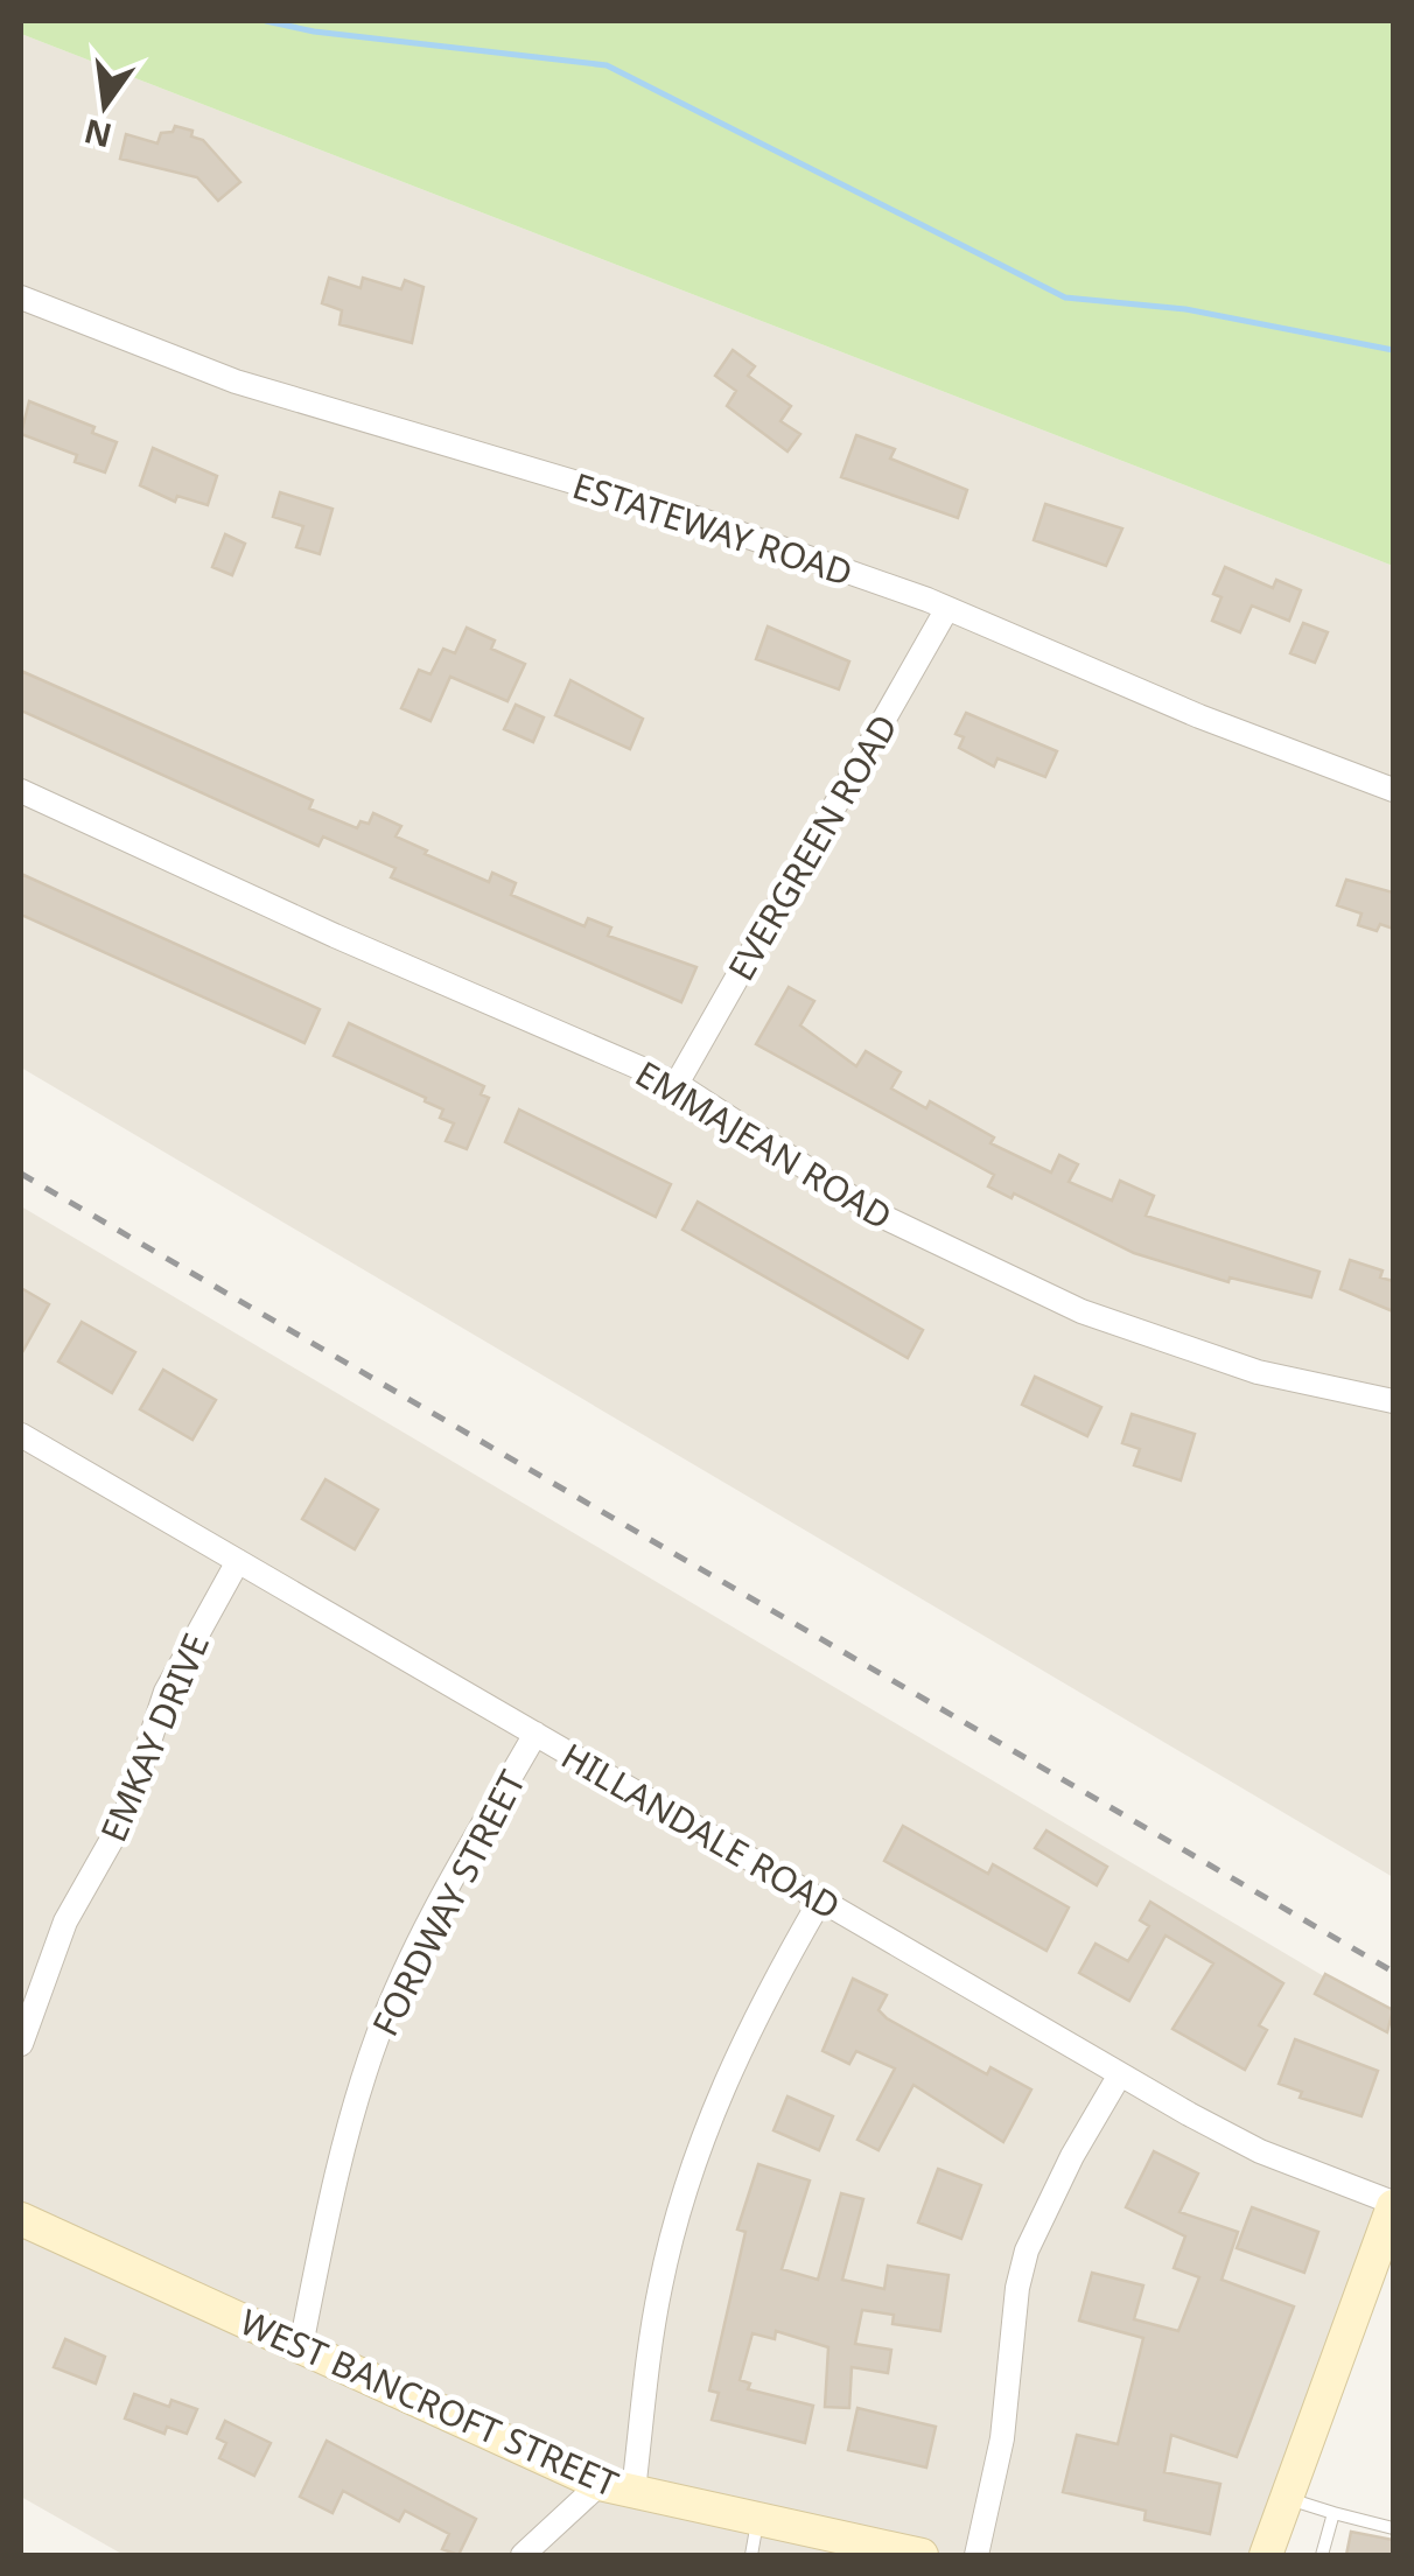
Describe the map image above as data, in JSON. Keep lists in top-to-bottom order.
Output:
{
  "streets": {
    "main road": ["WEST BANCROFT STREET"],
    "street": [
      "ESTATEWAY ROAD",
      "EVERGREEN ROAD",
      "EMMAJEAN ROAD",
      "EMKAY DRIVE",
      "HILLANDALE ROAD",
      "FORDWAY STREET"
    ]
  },
  "crossings": [
    ["ESTATEWAY ROAD", "EVERGREEN ROAD"],
    ["EVERGREEN ROAD", "EMMAJEAN ROAD"],
    ["EMKAY DRIVE", "HILLANDALE ROAD"],
    ["HILLANDALE ROAD", "FORDWAY STREET"],
    ["FORDWAY STREET", "WEST BANCROFT STREET"]
  ],
  "north": "bottom"
}
